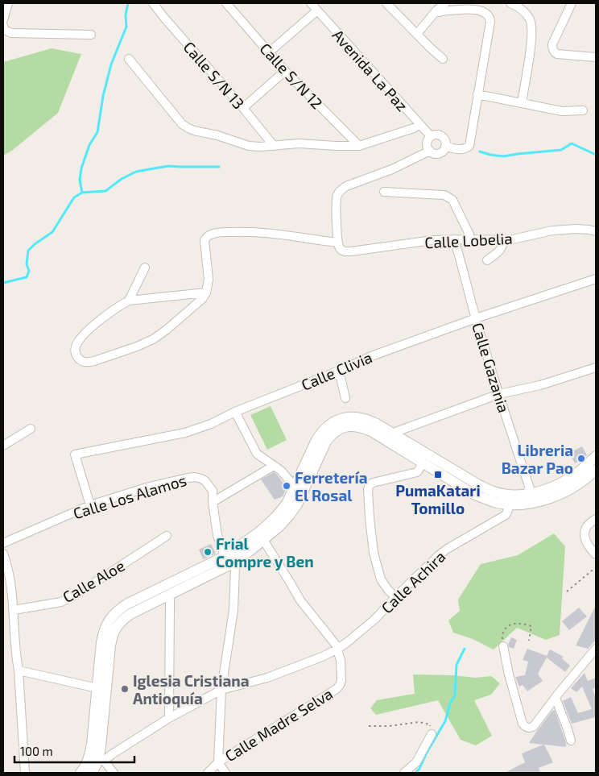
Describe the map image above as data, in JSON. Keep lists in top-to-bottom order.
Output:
{
  "streets": {
    "street": [
      "Avenida La Paz",
      "Calle S/N 13",
      "Calle S/N 12",
      "Calle Lobelia",
      "Calle Gazania",
      "Calle Clivia",
      "Calle Los Alamos",
      "Calle Aloe",
      "Calle Achira",
      "Calle Madre Selva"
    ]
  },
  "crossings": [
    ["Calle Lobelia", "Calle Gazania"],
    ["Calle Gazania", "Calle Clivia"],
    ["Calle Clivia", "Calle Los Alamos"],
    ["Calle Los Alamos", "Calle Achira"],
    ["Calle Los Alamos", "Calle Madre Selva"],
    ["Calle Achira", "Calle Madre Selva"]
  ],
  "places": {
    "other": [
      "Libreria Bazar Pao",
      "Ferretería El Rosal",
      "Frial Compre y Ben",
      "Iglesia Cristiana Antioquía"
    ],
    "transit": ["PumaKatari Tomillo"]
  },
  "scale_bar": "100 m"
}
